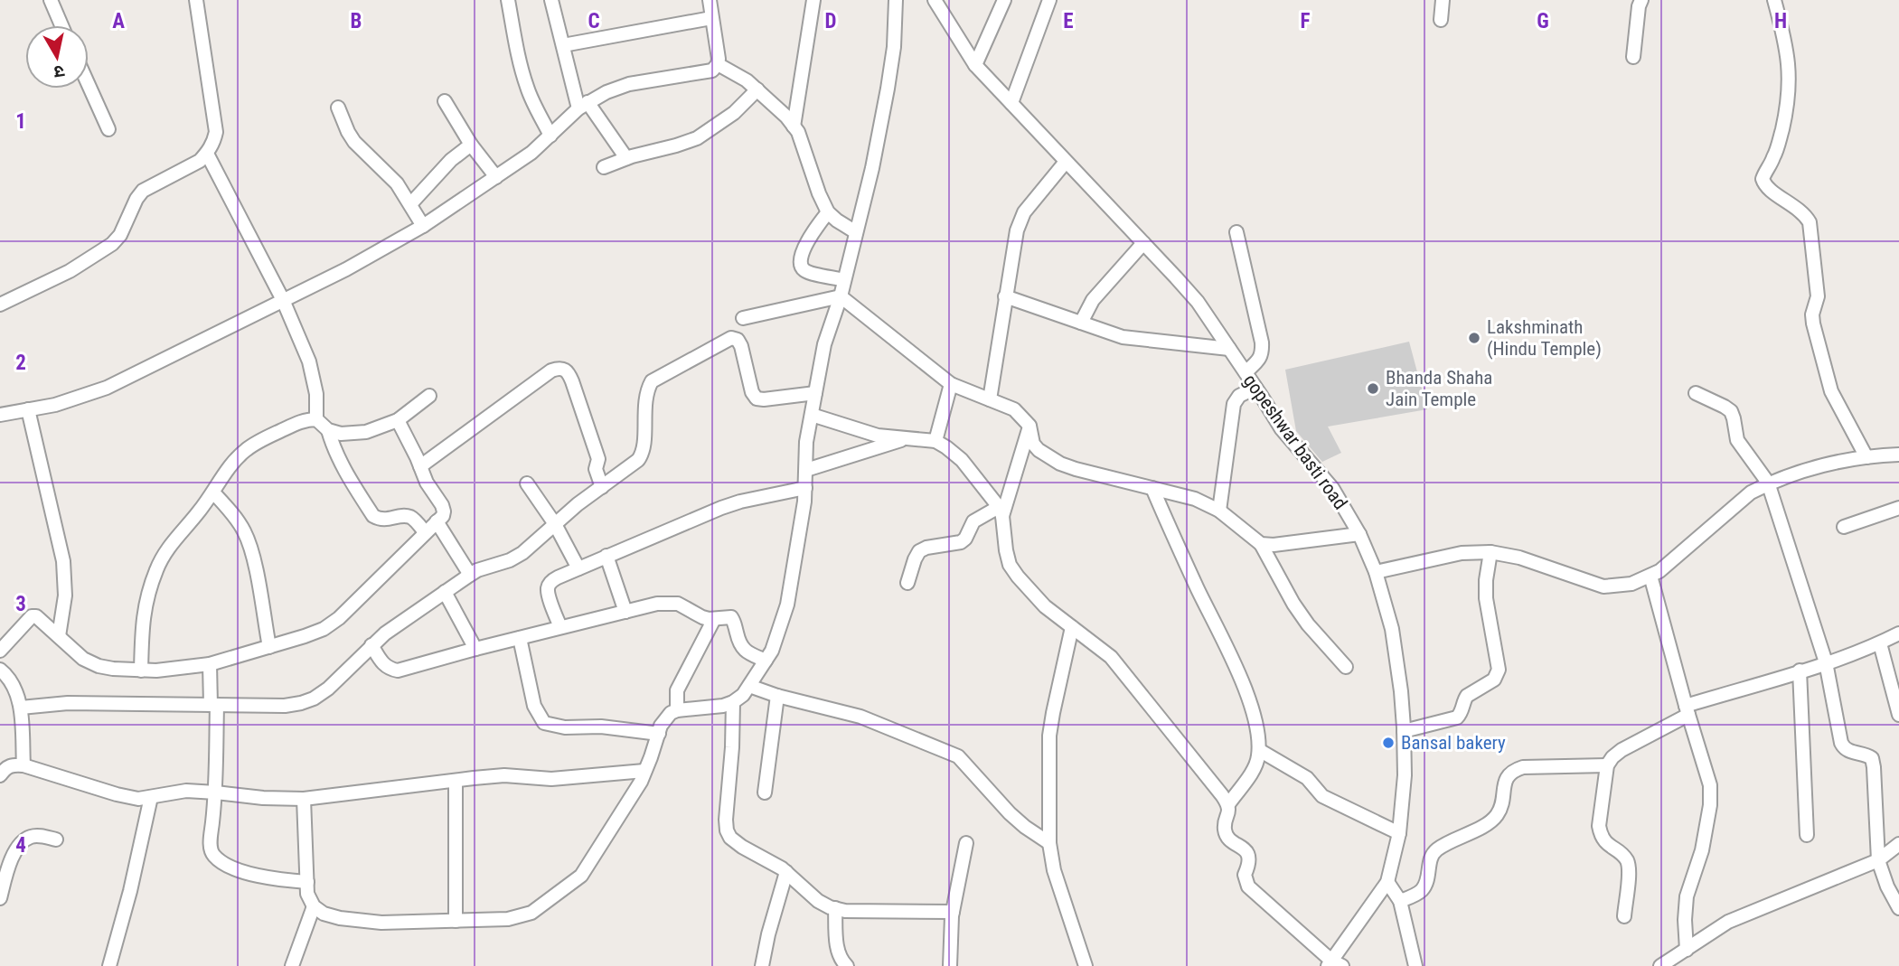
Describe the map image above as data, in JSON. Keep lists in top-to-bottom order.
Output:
{
  "streets": {
    "street": ["gopeshwar basti road"]
  },
  "places": ["Lakshminath (Hindu Temple)", "Bhanda Shaha Jain Temple", "Bansal bakery"],
  "north": "bottom",
  "grid": {
    "columns": [
      "A",
      "B",
      "C",
      "D",
      "E",
      "F",
      "G",
      "H"
    ],
    "rows": [
      "1",
      "2",
      "3",
      "4"
    ]
  }
}
